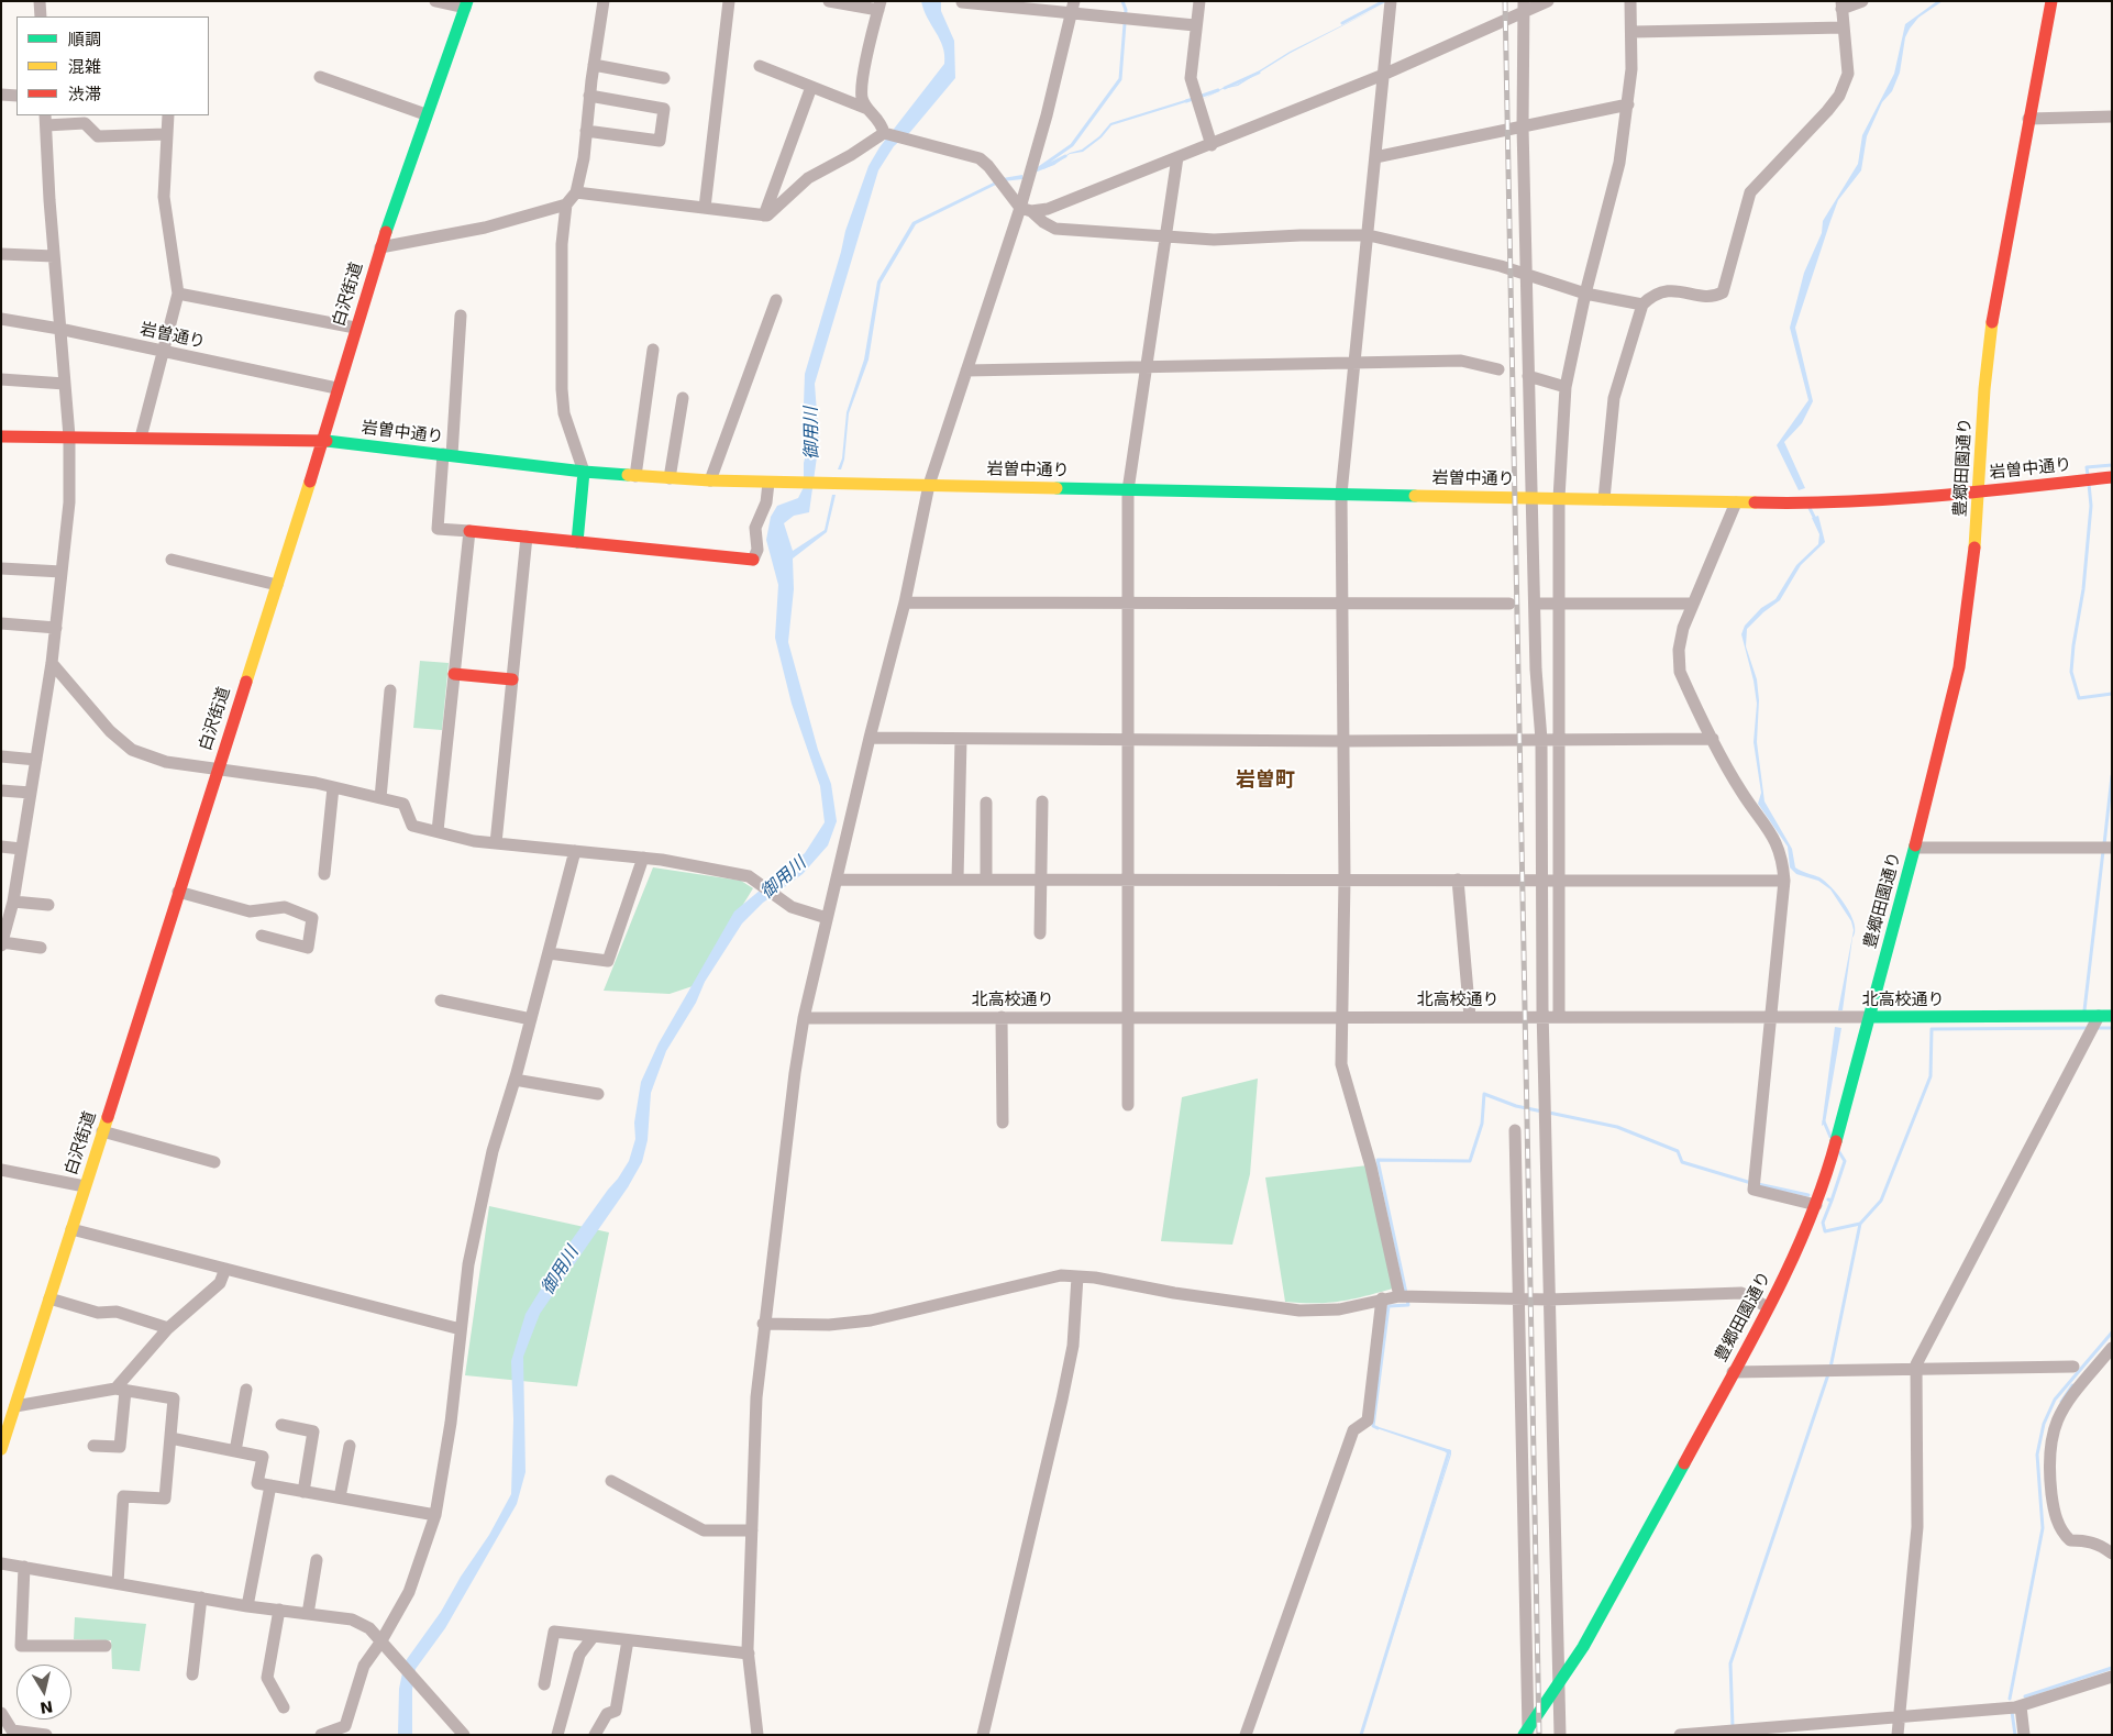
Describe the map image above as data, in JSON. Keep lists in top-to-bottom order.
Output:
{
  "streets": {
    "street": [
      "白沢街道",
      "岩曽通り",
      "岩曽中通り",
      "豊郷田園通り",
      "北高校通り"
    ]
  },
  "crossings": [
    ["白沢街道", "岩曽通り"],
    ["白沢街道", "岩曽中通り"],
    ["岩曽中通り", "豊郷田園通り"],
    ["豊郷田園通り", "北高校通り"]
  ],
  "districts": ["岩曽町"],
  "water": ["御用川"],
  "legend": ["順調", "混雑", "渋滞"],
  "north": "bottom"
}
